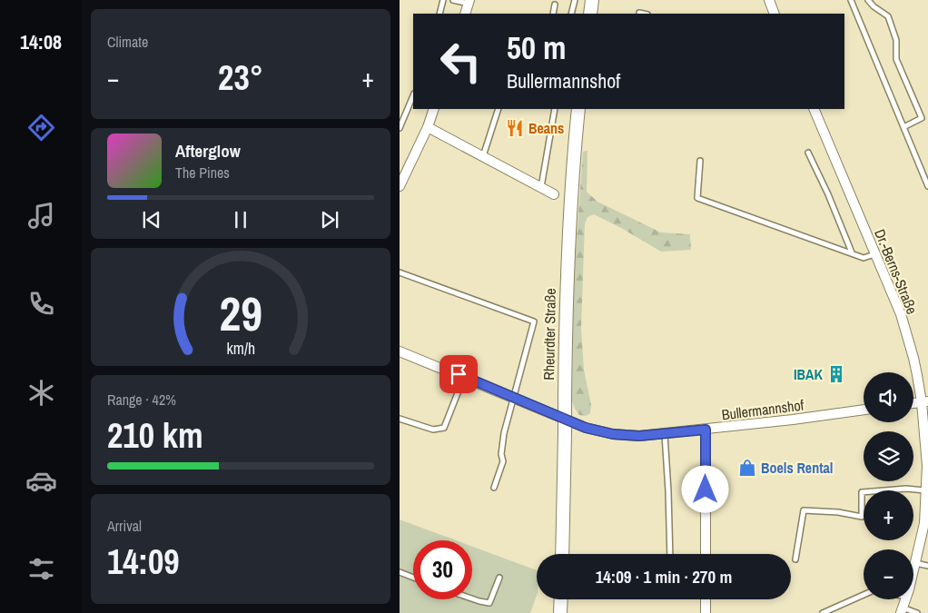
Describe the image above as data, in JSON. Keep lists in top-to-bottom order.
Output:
{
  "streets": {
    "main road": ["Rheurdter Straße"],
    "street": ["Dr.-Berns-Straße", "Bullermannshof"]
  },
  "places": {
    "restaurant": ["Beans"],
    "building": ["IBAK"],
    "shop": ["Boels Rental"]
  },
  "page": {
    "tabs": "14:08",
    "tile": [
      "Climate",
      ["Range · 42%", "210 km"],
      ["Arrival", "14:09"]
    ],
    "turn": ["50 m", "Bullermannshof"],
    "heat": ["−", "23°", "+"],
    "song": ["Afterglow", "The Pines"],
    "map_buttons": ["+", "−"],
    "limit": "30",
    "trip": "14:09 · 1 min · 270 m",
    "gauge": ["29", "km/h"]
  }
}
